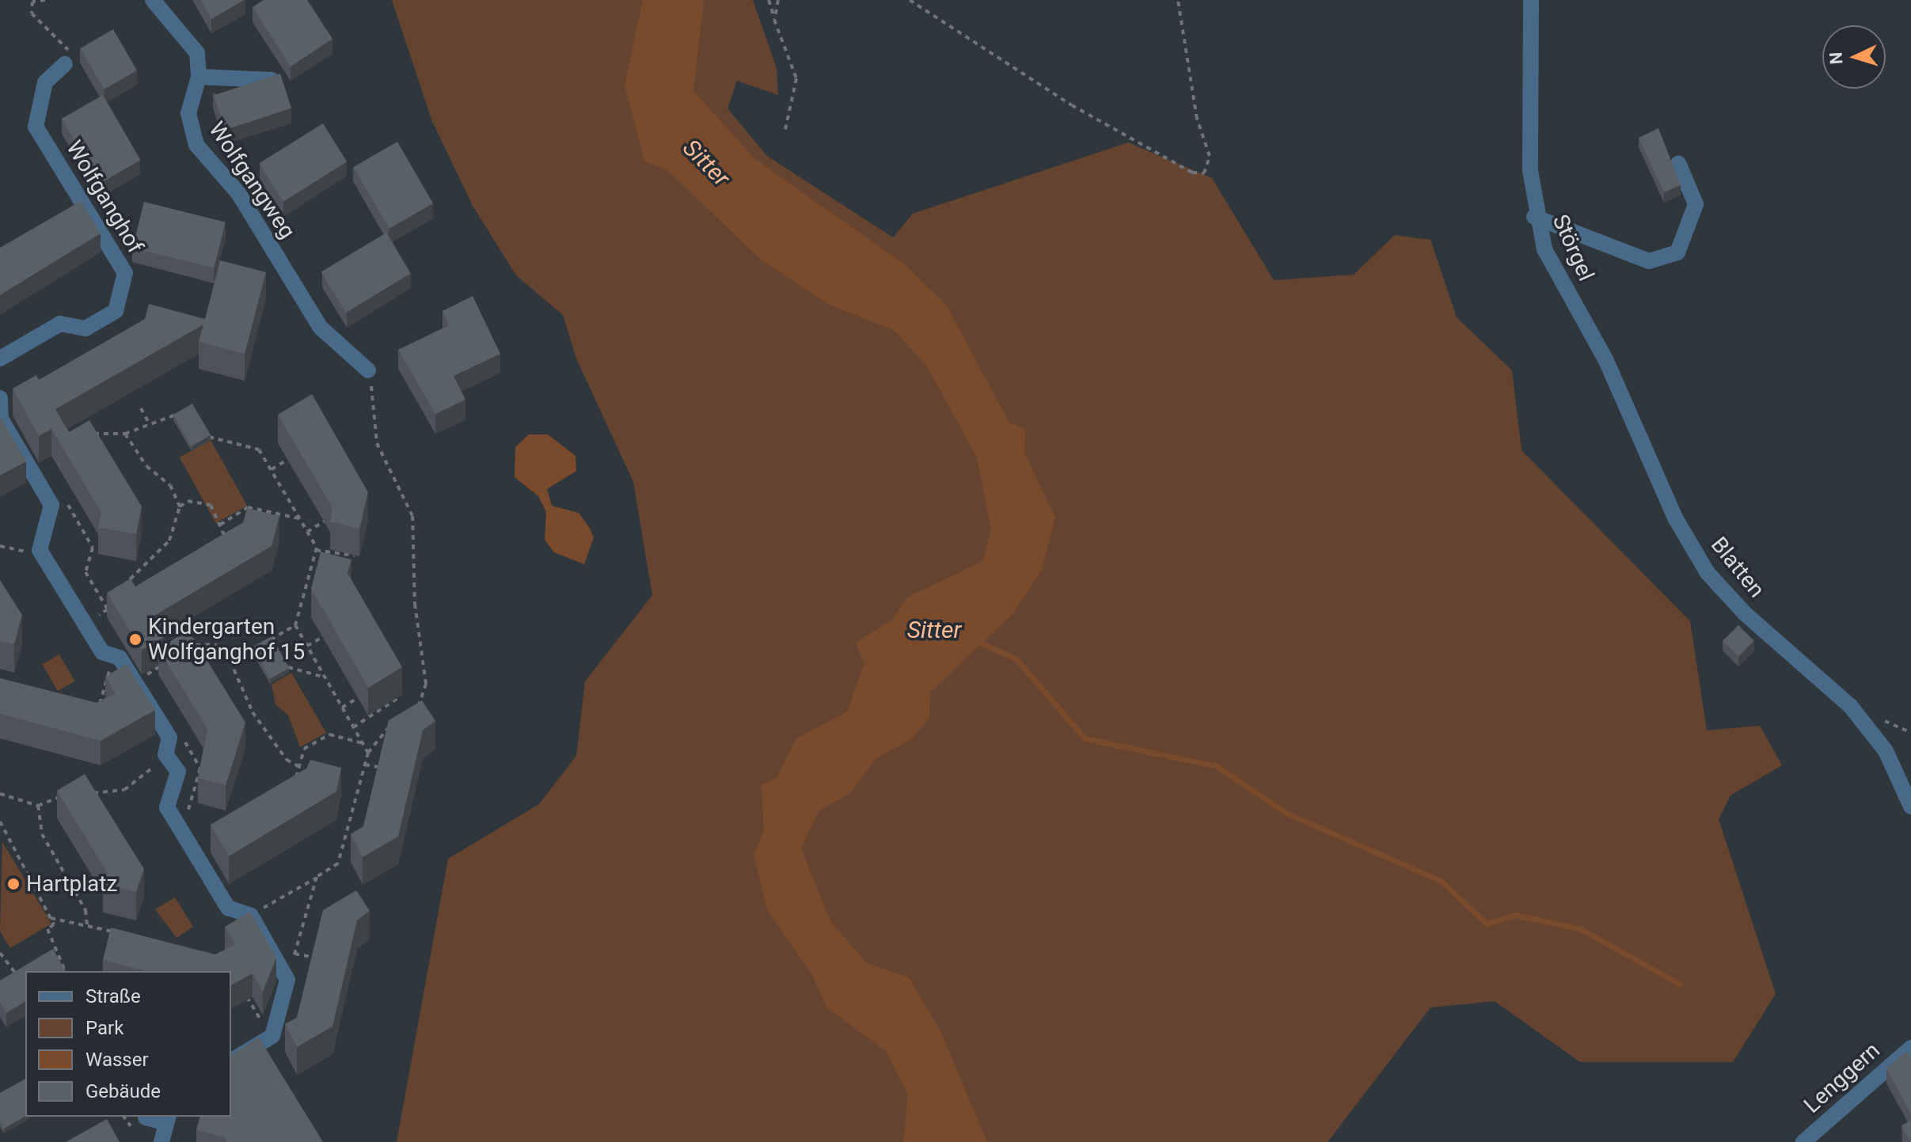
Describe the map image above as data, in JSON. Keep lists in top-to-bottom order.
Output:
{
  "streets": {
    "street": [
      "Wolfgangweg",
      "Wolfganghof",
      "Störgel",
      "Blatten",
      "Lenggern"
    ]
  },
  "crossings": [
    ["Störgel", "Blatten"]
  ],
  "water": ["Sitter"],
  "places": ["Kindergarten Wolfganghof 15", "Hartplatz"],
  "legend": [
    "Straße",
    "Park",
    "Wasser",
    "Gebäude"
  ],
  "north": "left"
}
